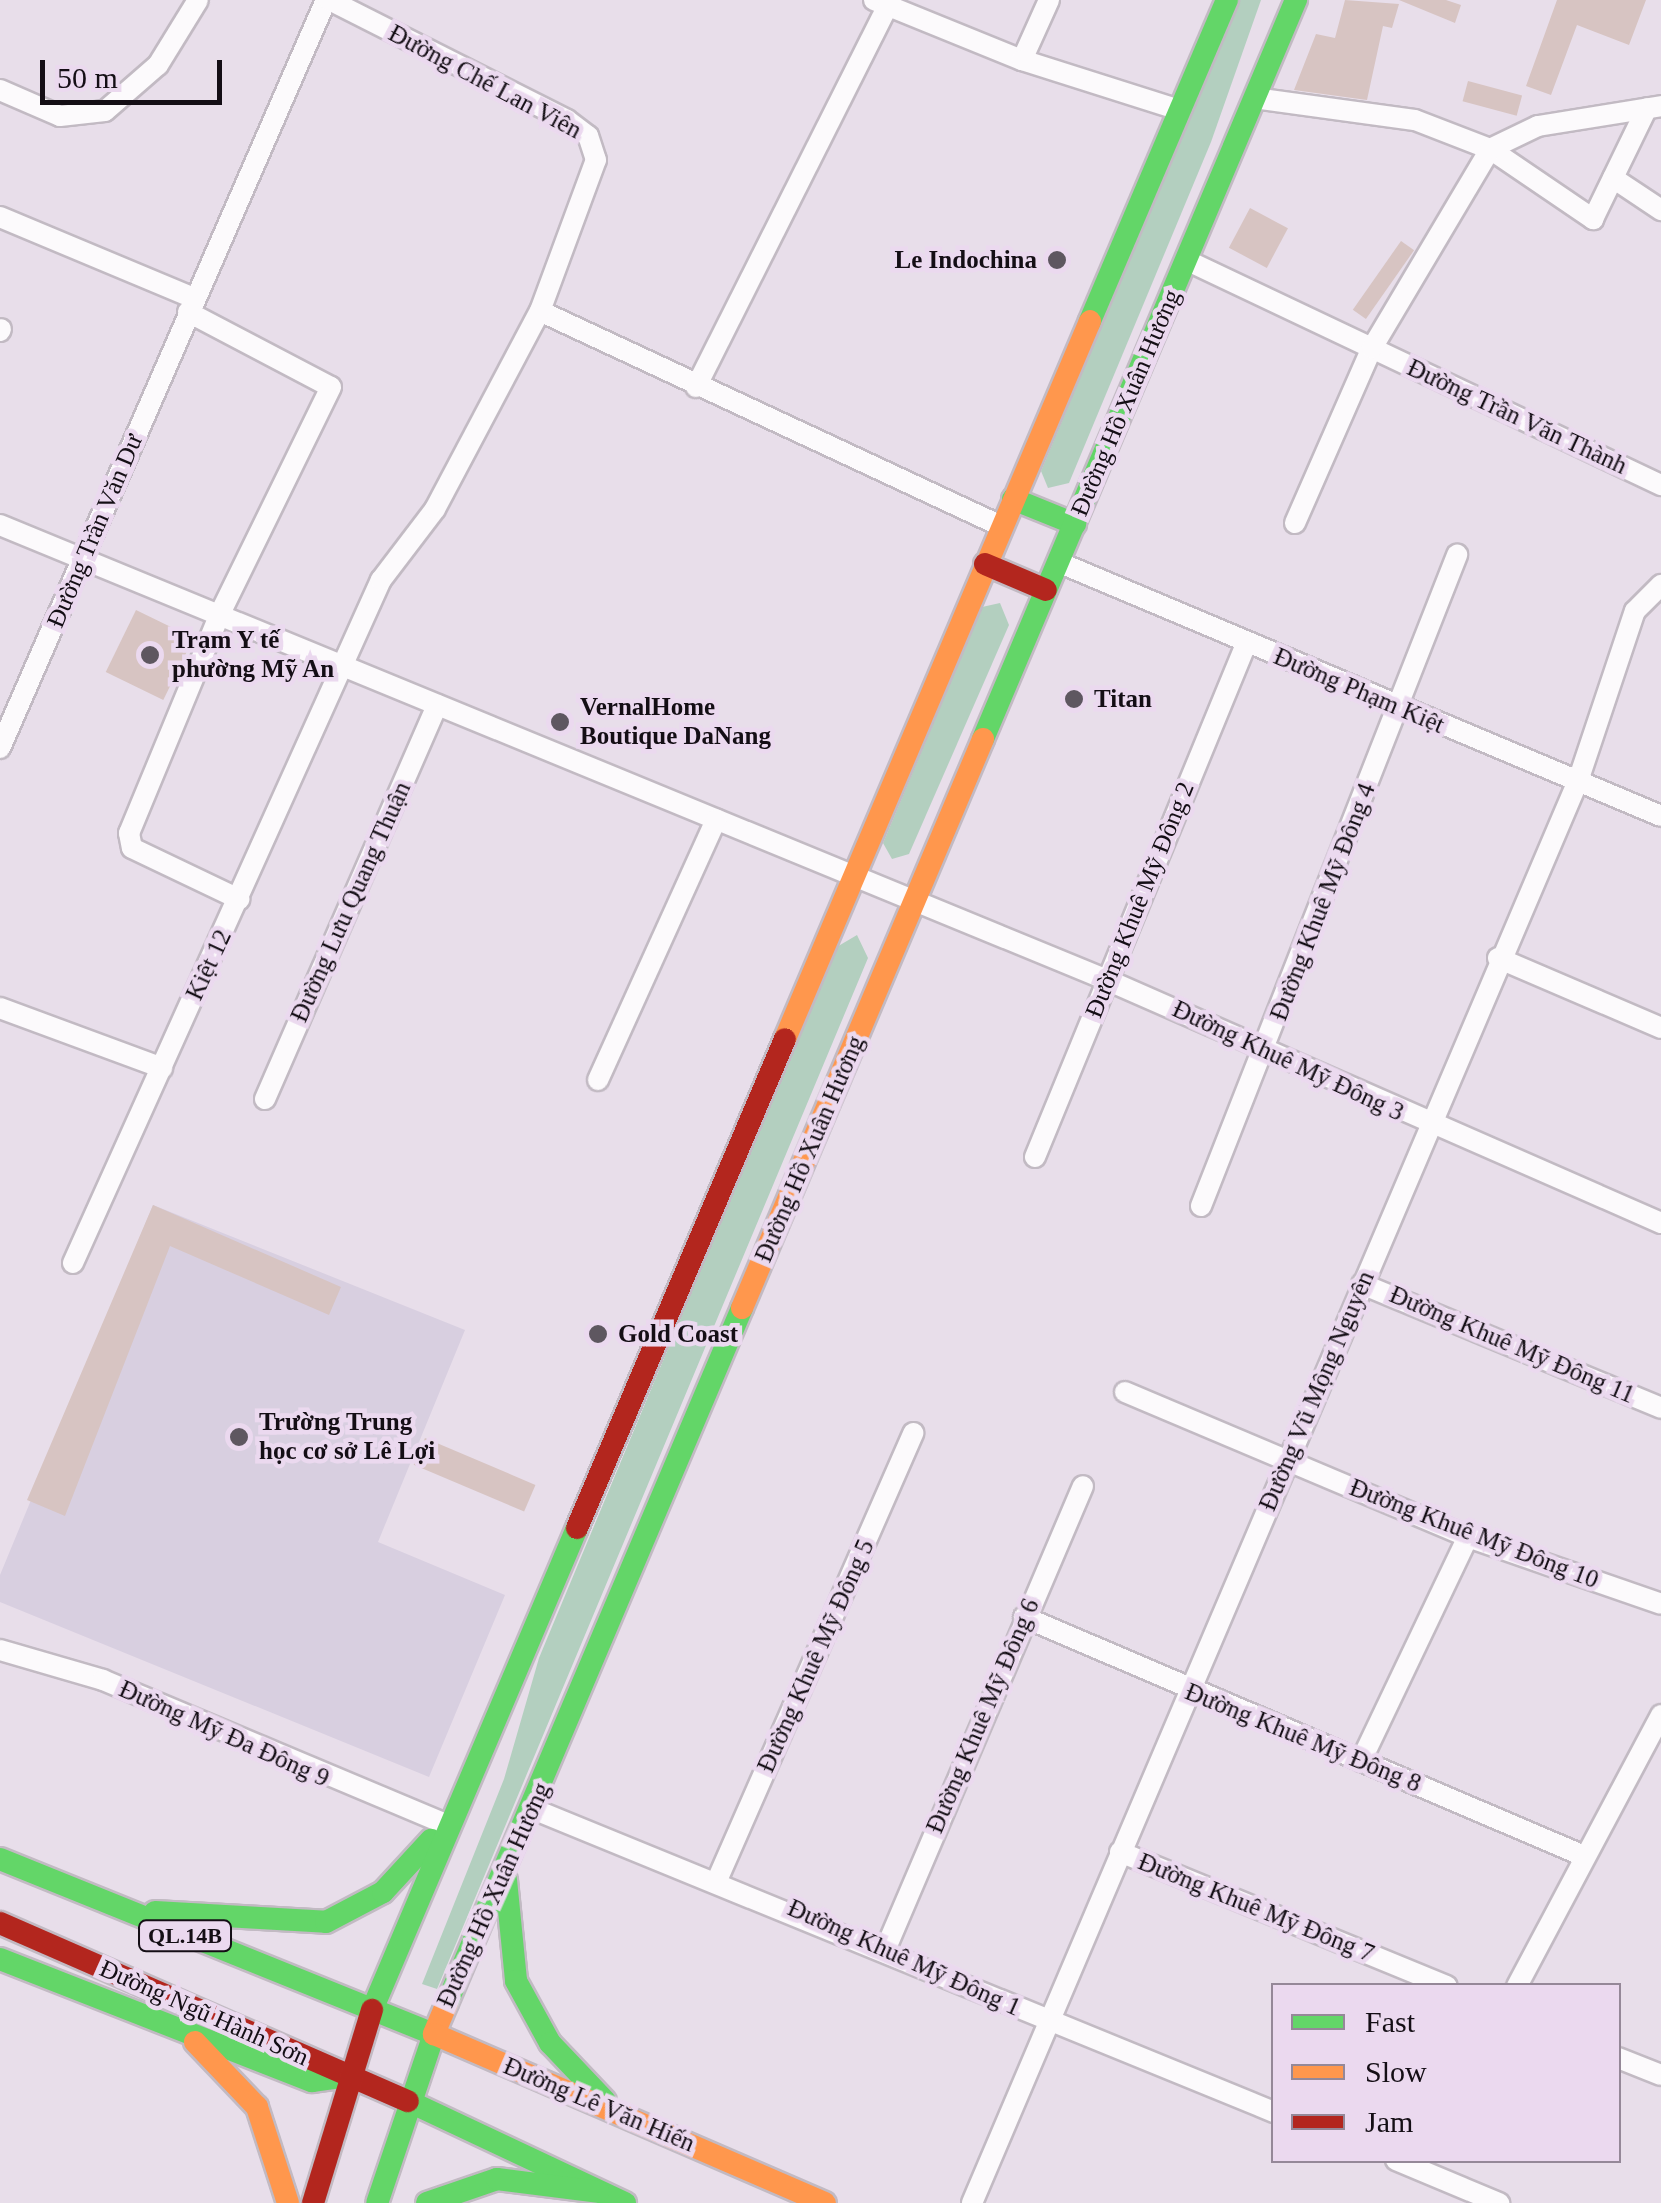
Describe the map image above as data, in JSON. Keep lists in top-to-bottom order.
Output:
{
  "streets": {
    "main road": [
      "Đường Hồ Xuân Hương",
      "QL.14B",
      "Đường Ngũ Hành Sơn",
      "Đường Lê Văn Hiến"
    ],
    "street": [
      "Đường Chế Lan Viên",
      "Đường Trần Văn Thành",
      "Đường Trần Văn Dư",
      "Đường Phạm Kiệt",
      "Đường Khuê Mỹ Đông 2",
      "Đường Lưu Quang Thuận",
      "Đường Khuê Mỹ Đông 4",
      "Kiệt 12",
      "Đường Khuê Mỹ Đông 3",
      "Đường Khuê Mỹ Đông 11",
      "Đường Vũ Mộng Nguyên",
      "Đường Khuê Mỹ Đông 10",
      "Đường Khuê Mỹ Đông 5",
      "Đường Khuê Mỹ Đông 6",
      "Đường Mỹ Đa Đông 9",
      "Đường Khuê Mỹ Đông 8",
      "Đường Khuê Mỹ Đông 7",
      "Đường Khuê Mỹ Đông 1"
    ]
  },
  "crossings": [
    ["Đường Chế Lan Viên", "Đường Trần Văn Dư"],
    ["Đường Hồ Xuân Hương", "Đường Trần Văn Thành"],
    ["Đường Hồ Xuân Hương", "Đường Phạm Kiệt"],
    ["Đường Hồ Xuân Hương", "Đường Khuê Mỹ Đông 3"],
    ["Đường Hồ Xuân Hương", "Đường Khuê Mỹ Đông 1"],
    ["Đường Hồ Xuân Hương", "Đường Ngũ Hành Sơn"],
    ["Đường Hồ Xuân Hương", "Đường Lê Văn Hiến"],
    ["Đường Phạm Kiệt", "Đường Khuê Mỹ Đông 2"],
    ["Đường Phạm Kiệt", "Đường Khuê Mỹ Đông 4"],
    ["Đường Phạm Kiệt", "Đường Vũ Mộng Nguyên"],
    ["Đường Khuê Mỹ Đông 2", "Đường Khuê Mỹ Đông 3"],
    ["Đường Khuê Mỹ Đông 4", "Đường Khuê Mỹ Đông 3"],
    ["Đường Khuê Mỹ Đông 3", "Đường Vũ Mộng Nguyên"],
    ["Đường Khuê Mỹ Đông 11", "Đường Vũ Mộng Nguyên"],
    ["Đường Vũ Mộng Nguyên", "Đường Khuê Mỹ Đông 10"],
    ["Đường Vũ Mộng Nguyên", "Đường Khuê Mỹ Đông 8"],
    ["Đường Vũ Mộng Nguyên", "Đường Khuê Mỹ Đông 7"],
    ["Đường Vũ Mộng Nguyên", "Đường Khuê Mỹ Đông 1"],
    ["Đường Khuê Mỹ Đông 5", "Đường Khuê Mỹ Đông 1"],
    ["Đường Khuê Mỹ Đông 6", "Đường Khuê Mỹ Đông 8"],
    ["Đường Khuê Mỹ Đông 6", "Đường Khuê Mỹ Đông 1"],
    ["QL.14B", "Đường Lê Văn Hiến"]
  ],
  "places": [
    "Le Indochina",
    "Trạm Y tế phường Mỹ An",
    "Titan",
    "VernalHome Boutique DaNang",
    "Gold Coast",
    "Trường Trung học cơ sở Lê Lợi"
  ],
  "legend": ["Fast", "Slow", "Jam"],
  "scale_bar": "50 m"
}
